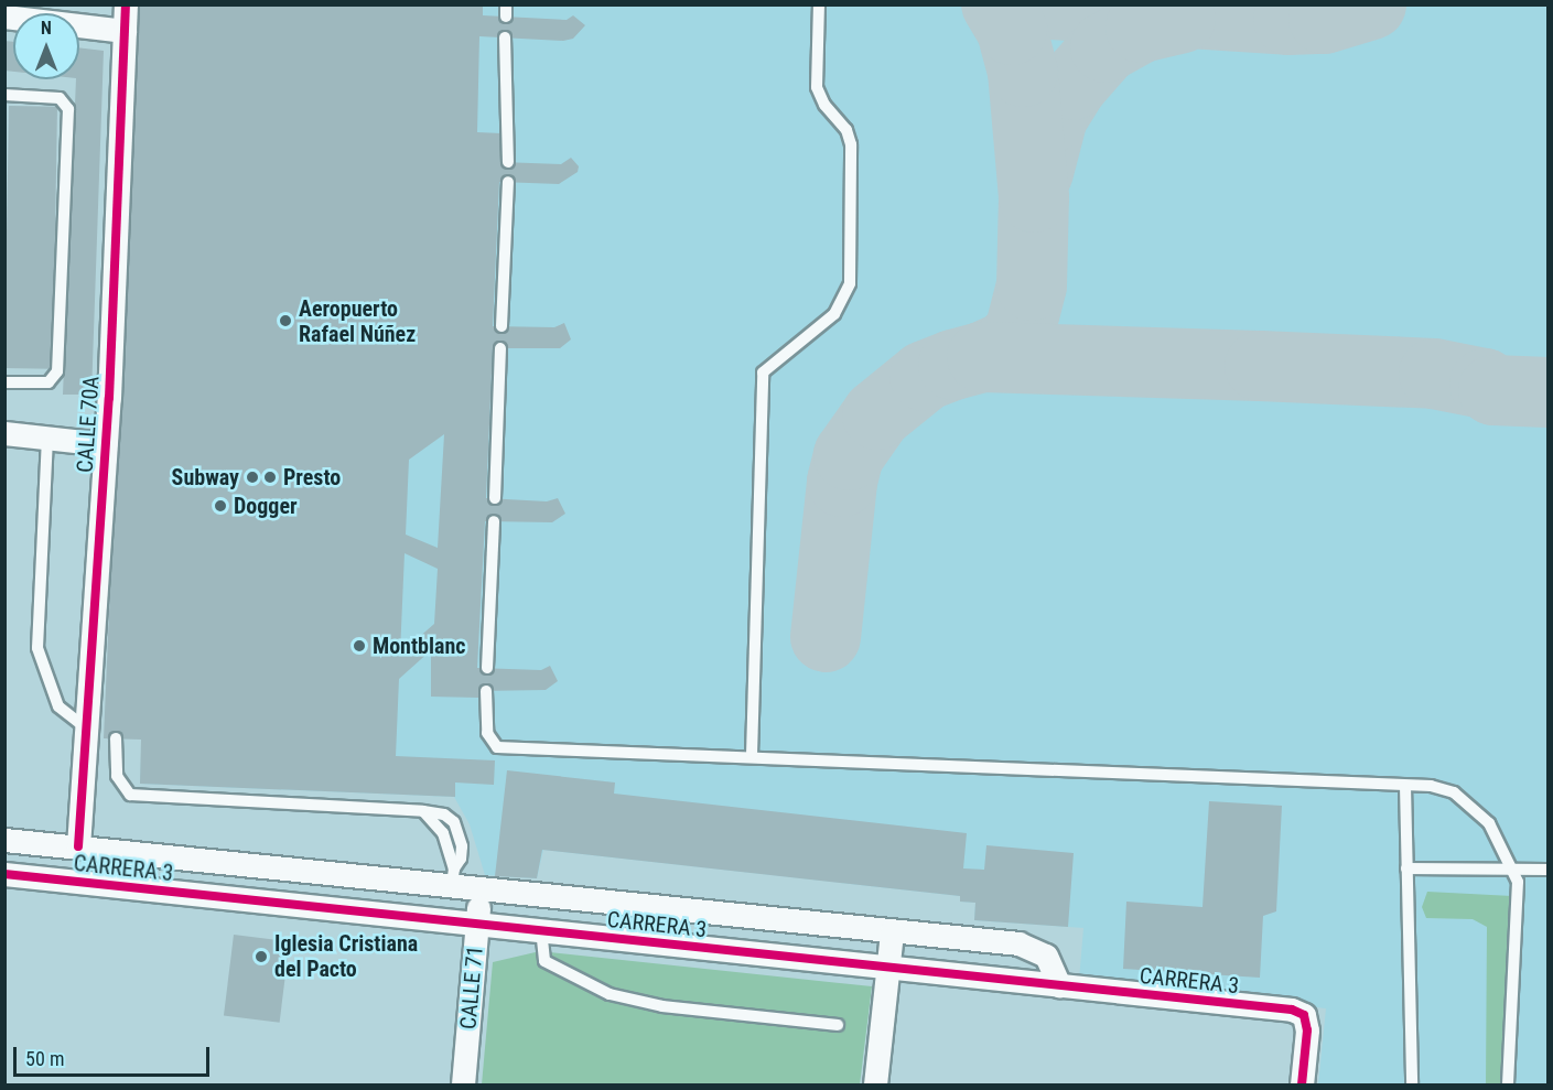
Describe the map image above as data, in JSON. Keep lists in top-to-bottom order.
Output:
{
  "streets": {
    "street": ["CALLE 70A", "CARRERA 3", "CALLE 71"]
  },
  "crossings": [
    ["CALLE 70A", "CARRERA 3"],
    ["CARRERA 3", "CALLE 71"]
  ],
  "places": [
    "Aeropuerto Rafael Núñez",
    "Subway",
    "Presto",
    "Dogger",
    "Montblanc",
    "Iglesia Cristiana del Pacto"
  ],
  "scale_bar": "50 m",
  "north": "top"
}
